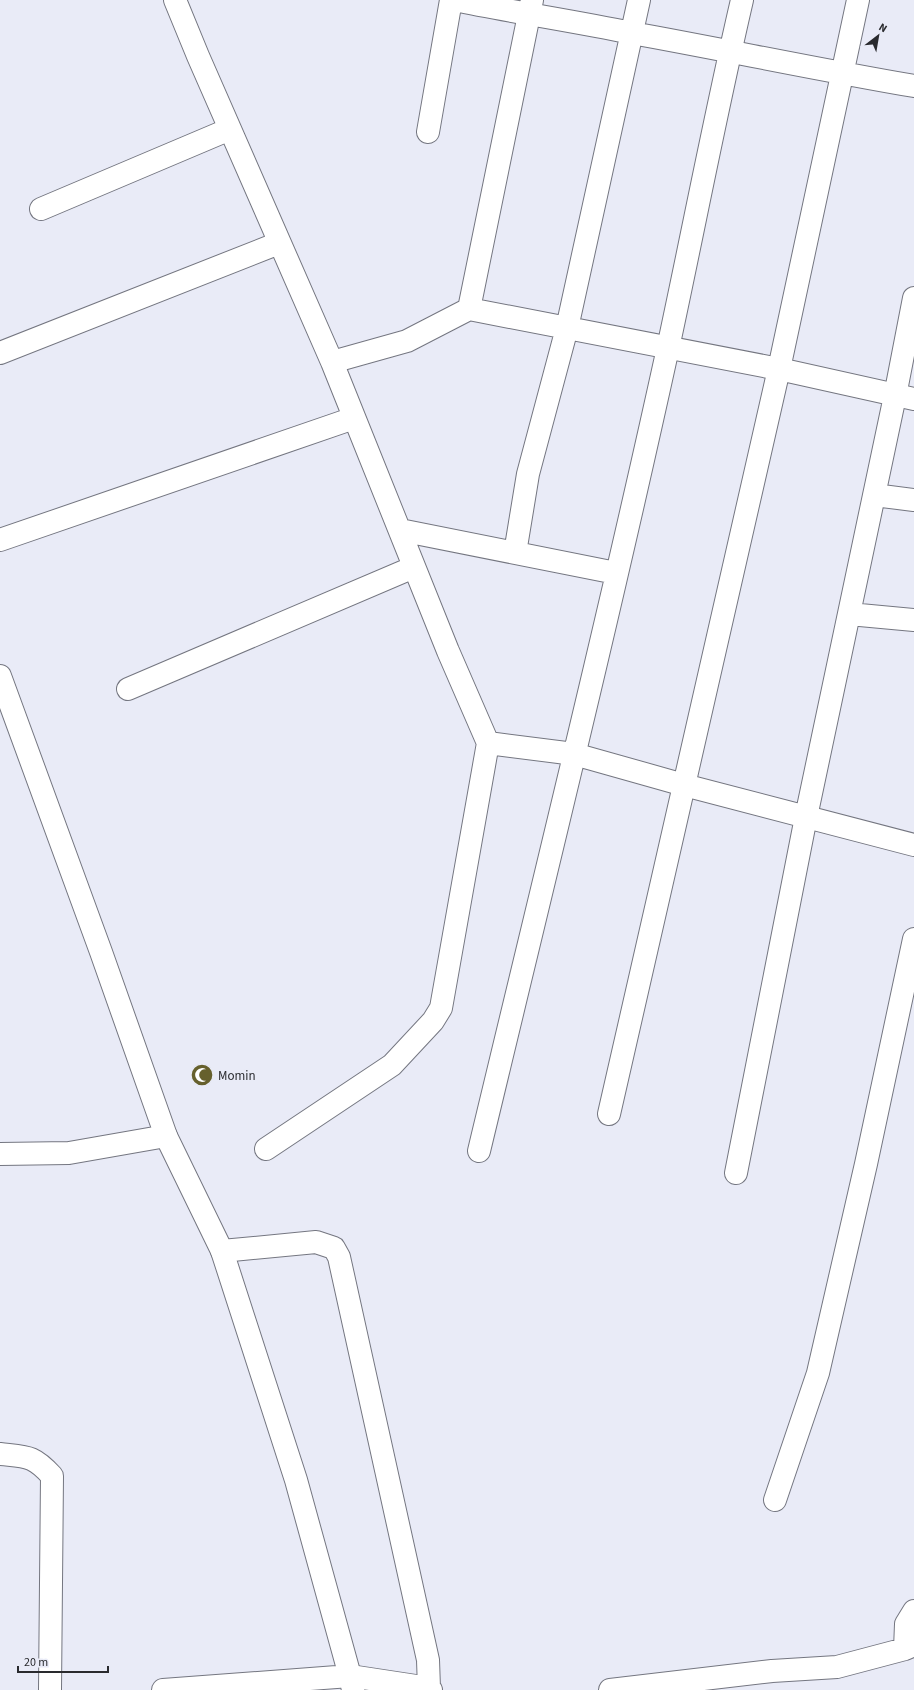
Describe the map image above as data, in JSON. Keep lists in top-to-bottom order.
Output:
{
  "places": {
    "mosque": ["Momin"]
  },
  "scale_bar": "20 m",
  "north": "top right"
}
